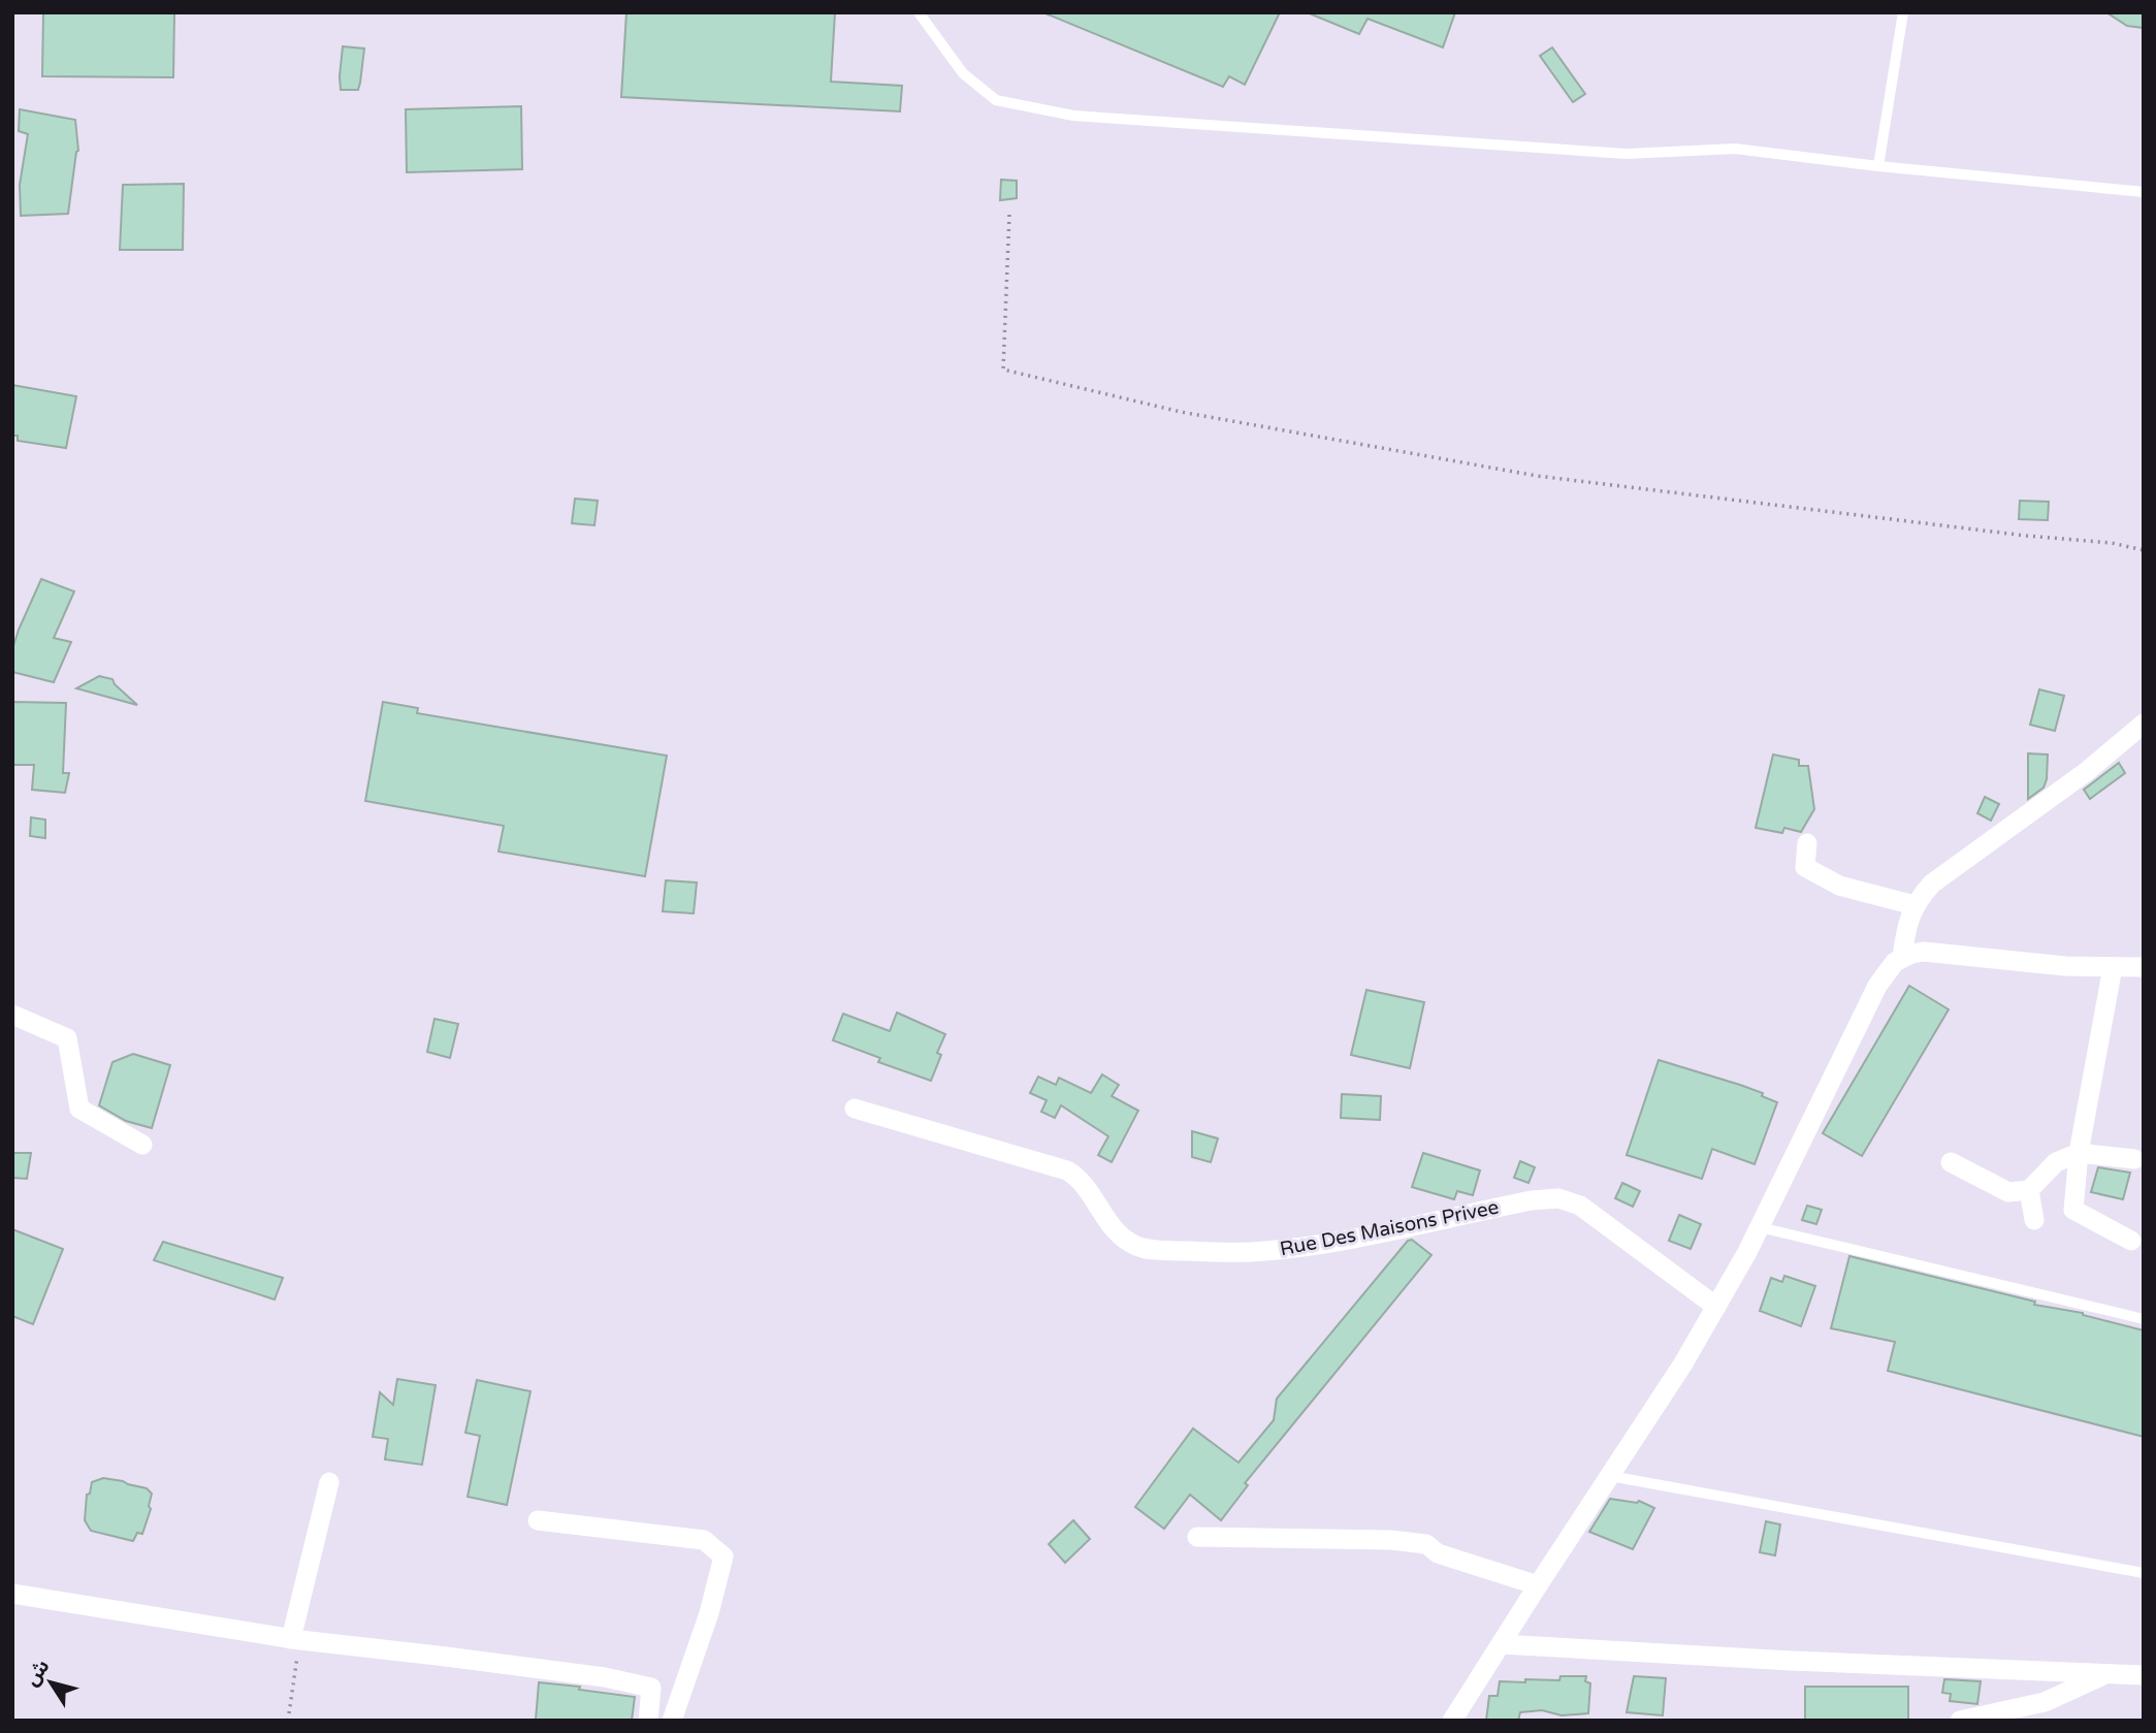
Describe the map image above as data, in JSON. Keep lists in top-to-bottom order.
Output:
{
  "streets": {
    "street": ["Rue Des Maisons Privee"]
  },
  "north": "top left"
}
